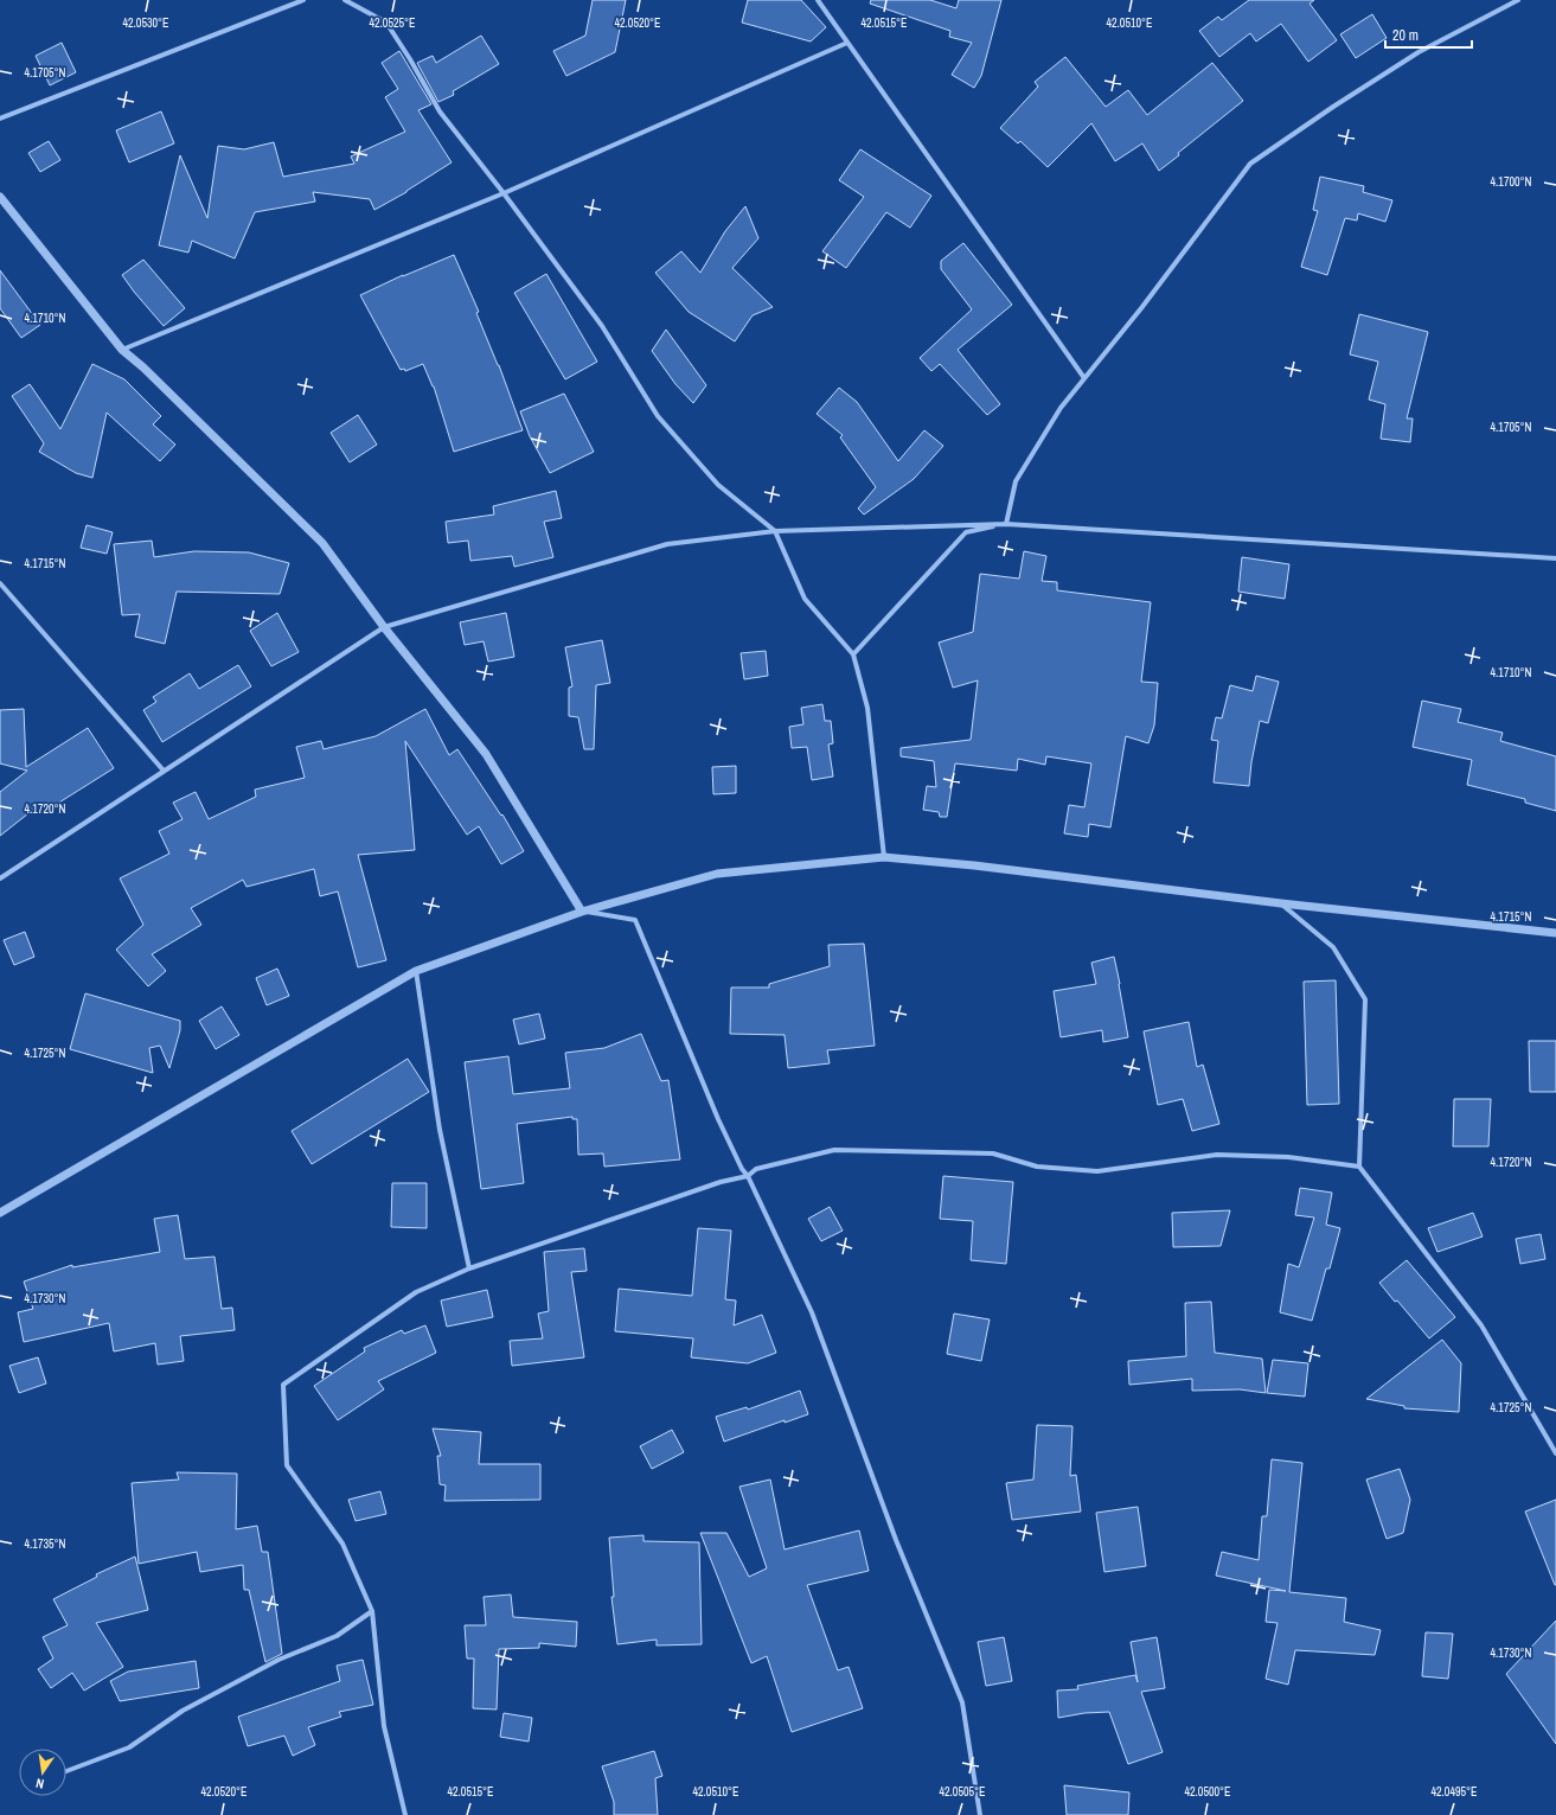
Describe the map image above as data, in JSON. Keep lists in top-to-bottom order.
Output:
{
  "scale_bar": "20 m",
  "north": "bottom",
  "coordinates": [
    "42.0525°E",
    "42.0520°E",
    "42.0515°E",
    "42.0510°E",
    "42.0530°E",
    "4.1705°N",
    "4.1700°N",
    "4.1710°N",
    "4.1715°N",
    "4.1720°N",
    "4.1725°N",
    "4.1730°N",
    "4.1735°N",
    "42.0505°E",
    "42.0500°E",
    "42.0495°E"
  ]
}
